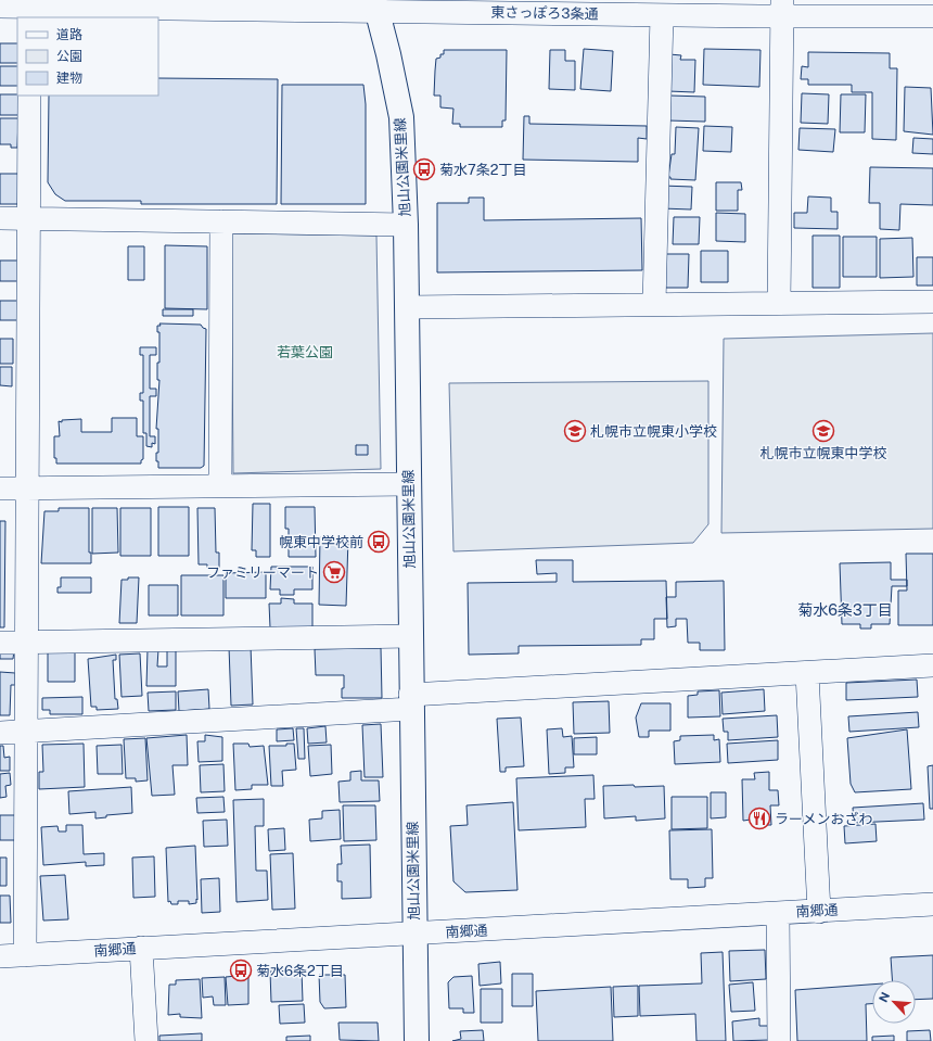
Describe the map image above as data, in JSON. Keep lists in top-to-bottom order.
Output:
{
  "streets": {
    "main road": ["旭山公園米里線"],
    "street": ["東さっぽろ3条通", "南郷通"]
  },
  "crossings": [
    ["東さっぽろ3条通", "旭山公園米里線"],
    ["旭山公園米里線", "南郷通"]
  ],
  "districts": ["菊水6条3丁目"],
  "parks": ["若葉公園"],
  "places": {
    "bus stop": ["菊水7条2丁目", "幌東中学校前", "菊水6条2丁目"],
    "school or university": ["札幌市立幌東小学校", "札幌市立幌東中学校"],
    "supermarket": ["ファミリーマート"],
    "restaurant": ["ラーメンおざわ"]
  },
  "legend": ["道路", "公園", "建物"],
  "north": "top left"
}
